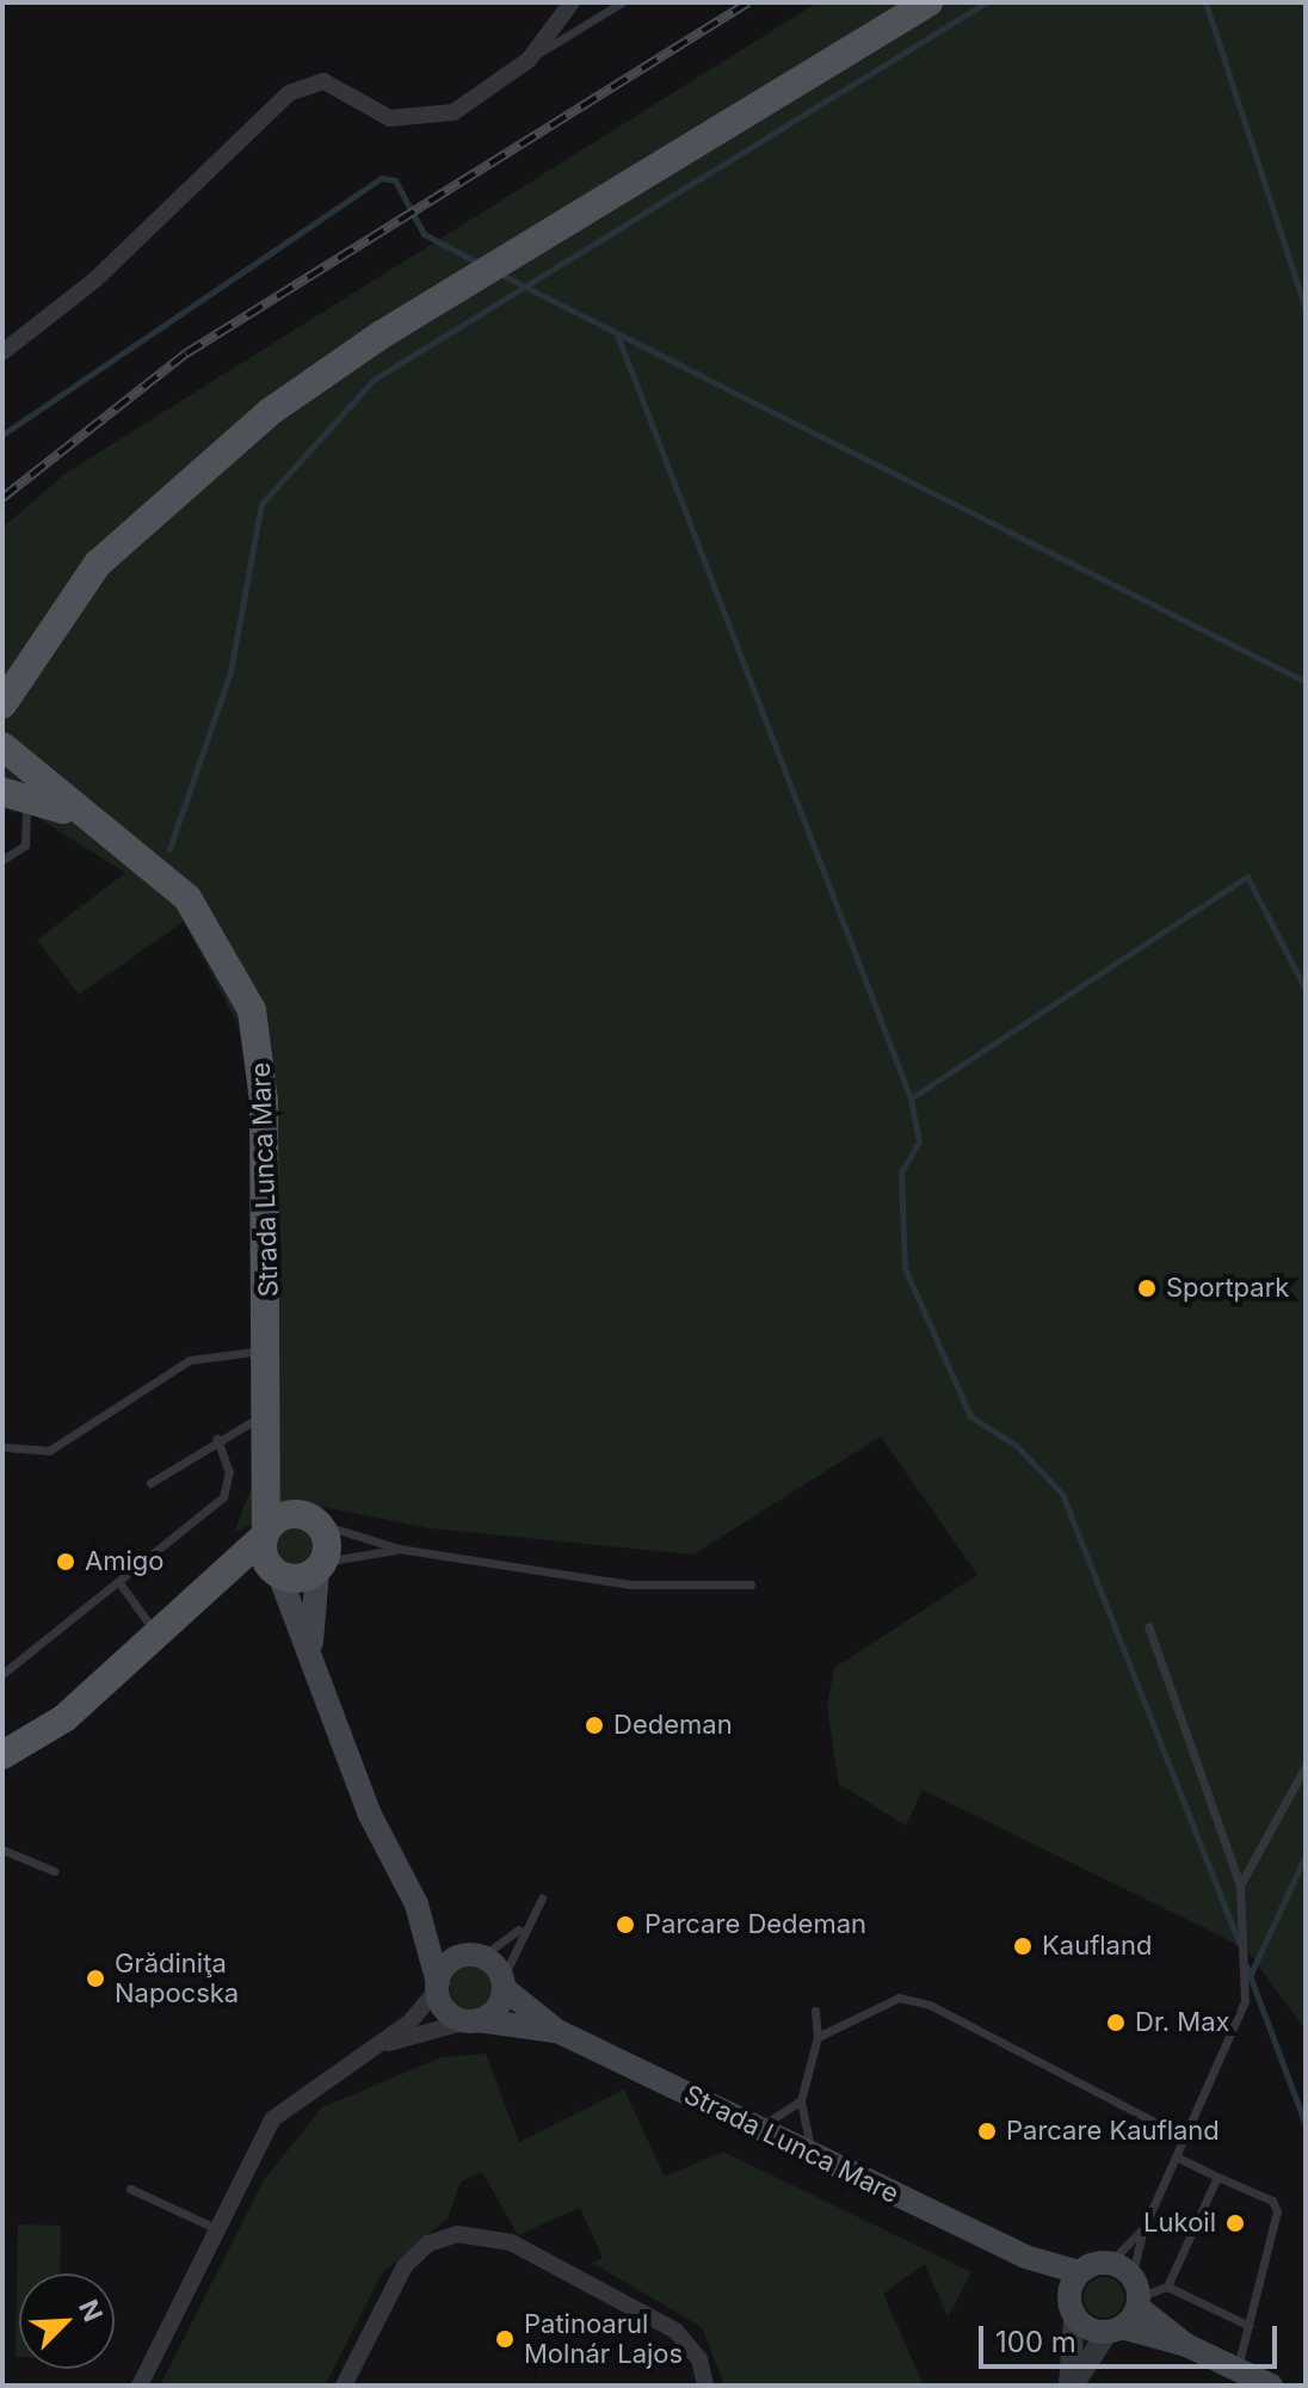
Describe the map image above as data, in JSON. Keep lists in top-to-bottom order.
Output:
{
  "streets": {
    "main road": ["Strada Lunca Mare"]
  },
  "places": [
    "Sportpark",
    "Amigo",
    "Dedeman",
    "Parcare Dedeman",
    "Kaufland",
    "Grădiniţa Napocska",
    "Dr. Max",
    "Parcare Kaufland",
    "Lukoil",
    "Patinoarul Molnár Lajos"
  ],
  "scale_bar": "100 m",
  "north": "top right"
}
